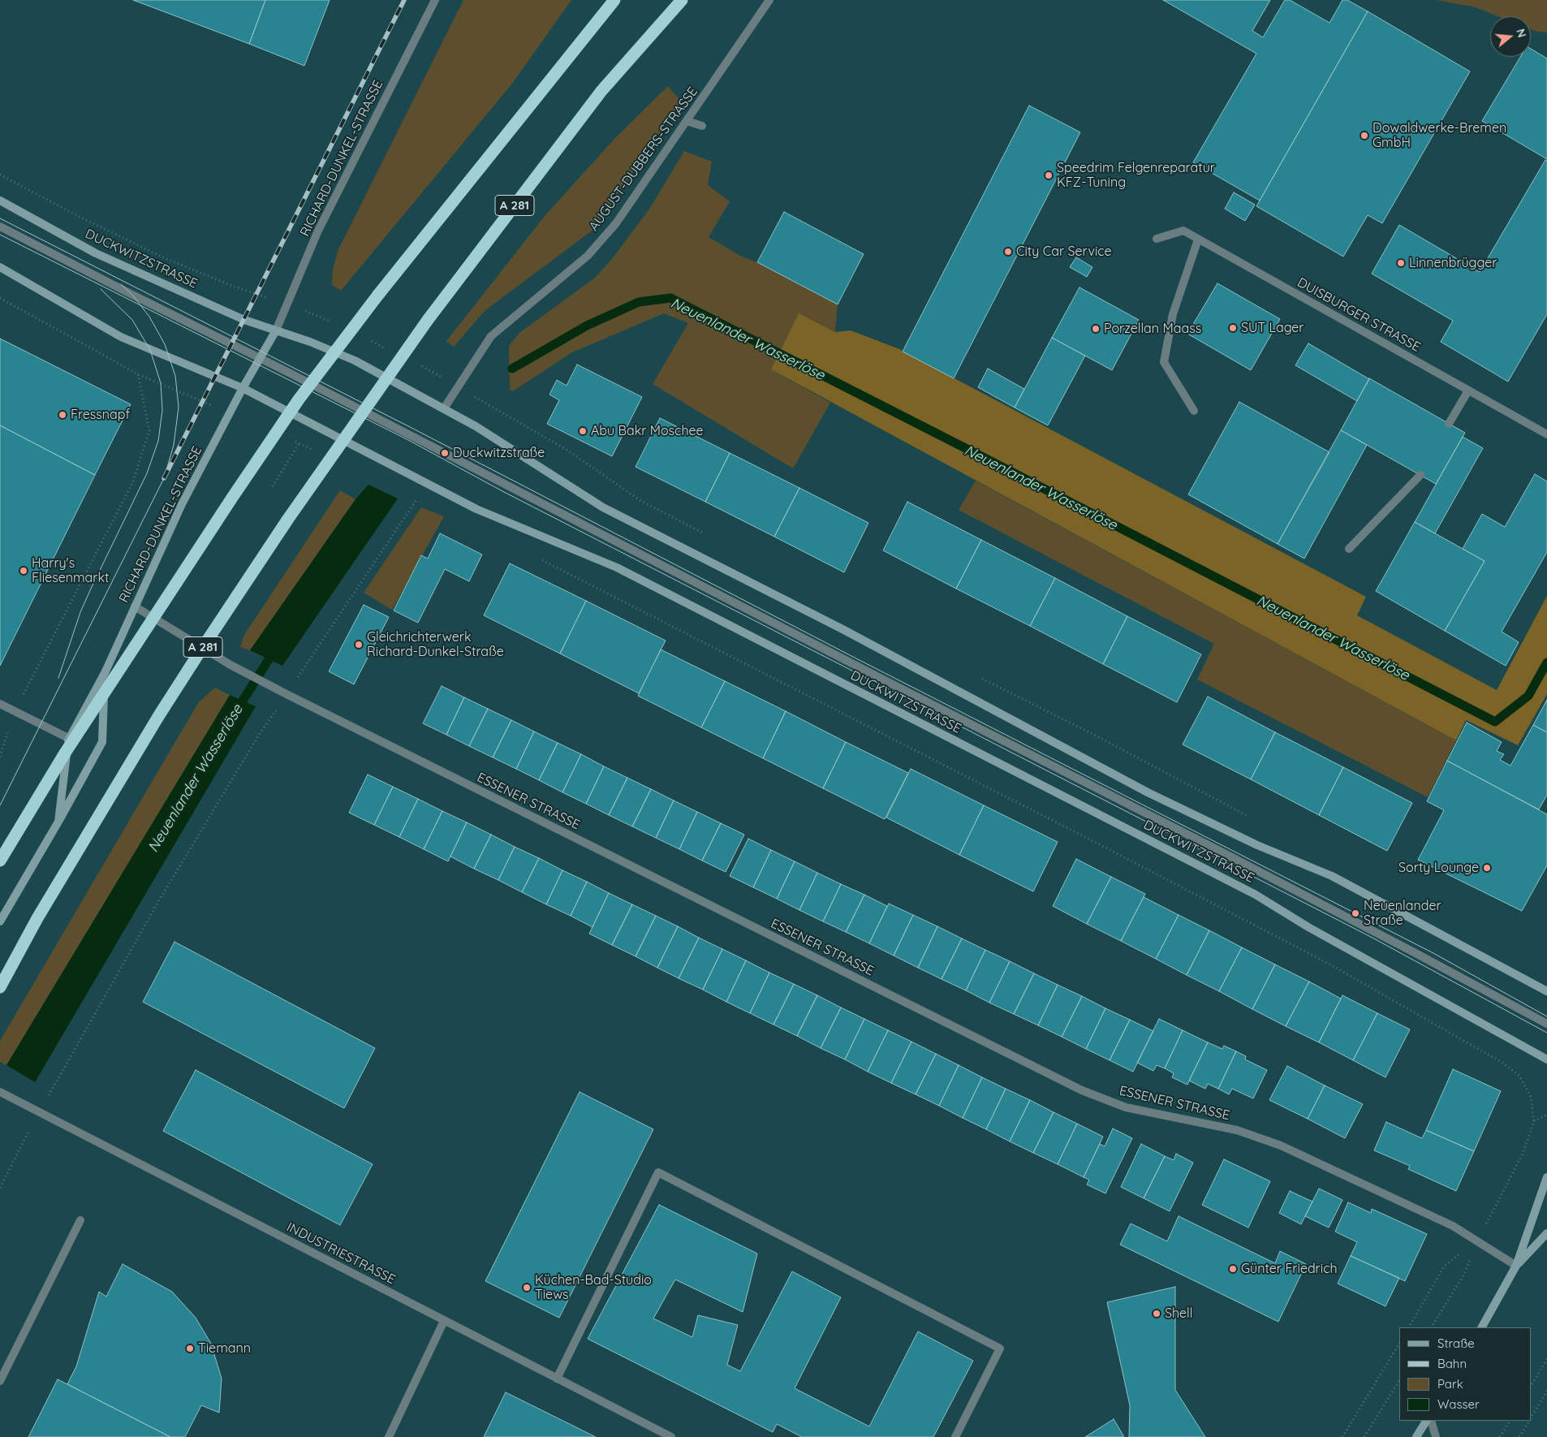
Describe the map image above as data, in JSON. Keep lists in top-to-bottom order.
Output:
{
  "streets": {
    "highway": ["A 281"],
    "main road": ["RICHARD-DUNKEL-STRASSE", "DUCKWITZSTRASSE"],
    "street": [
      "AUGUST-DUBBERS-STRASSE",
      "DUISBURGER STRASSE",
      "ESSENER STRASSE",
      "INDUSTRIESTRASSE"
    ]
  },
  "crossings": [
    ["RICHARD-DUNKEL-STRASSE", "DUCKWITZSTRASSE"],
    ["RICHARD-DUNKEL-STRASSE", "ESSENER STRASSE"],
    ["AUGUST-DUBBERS-STRASSE", "DUCKWITZSTRASSE"]
  ],
  "water": ["Neuenlander Wasserlöse"],
  "places": [
    "Dowaldwerke-Bremen GmbH",
    "Speedrim Felgenreparatur KFZ-Tuning",
    "City Car Service",
    "Linnenbrügger",
    "SUT Lager",
    "Porzellan Maass",
    "Fressnapf",
    "Abu Bakr Moschee",
    "Duckwitzstraße",
    "Harry's Fliesenmarkt",
    "Gleichrichterwerk Richard-Dunkel-Straße",
    "Sorty Lounge",
    "Neuenlander Straße",
    "Günter Friedrich",
    "Küchen-Bad-Studio Tiews",
    "Shell",
    "Tiemann"
  ],
  "legend": [
    "Straße",
    "Bahn",
    "Park",
    "Wasser"
  ],
  "north": "right"
}
